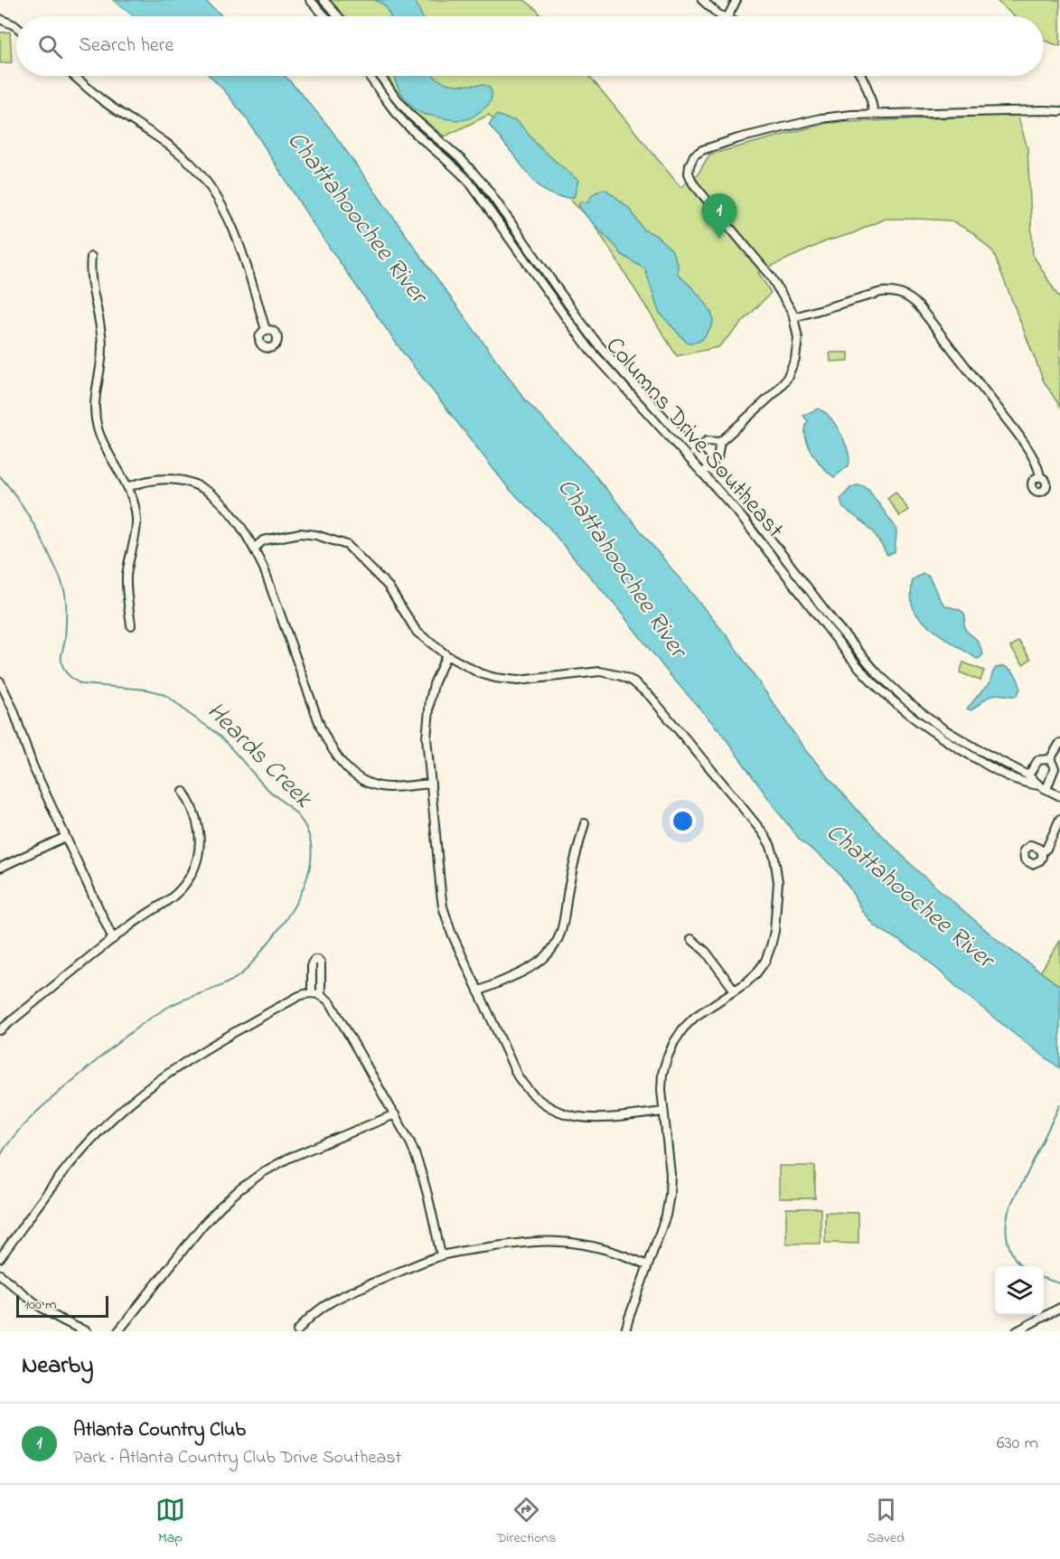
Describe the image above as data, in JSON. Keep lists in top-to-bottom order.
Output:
{
  "streets": {
    "street": ["Columns Drive Southeast"]
  },
  "water": ["Chattahoochee River", "Heards Creek"],
  "scale_bar": "100 m",
  "page": {
    "search": "Search here",
    "pins": "1",
    "scale": "100 m",
    "heading": "Nearby",
    "list": [
      {
        "mark": "1",
        "name": "Atlanta Country Club",
        "note": "Park · Atlanta Country Club Drive Southeast",
        "value": "630 m"
      }
    ],
    "nav": ["Map", "Directions", "Saved"]
  }
}
